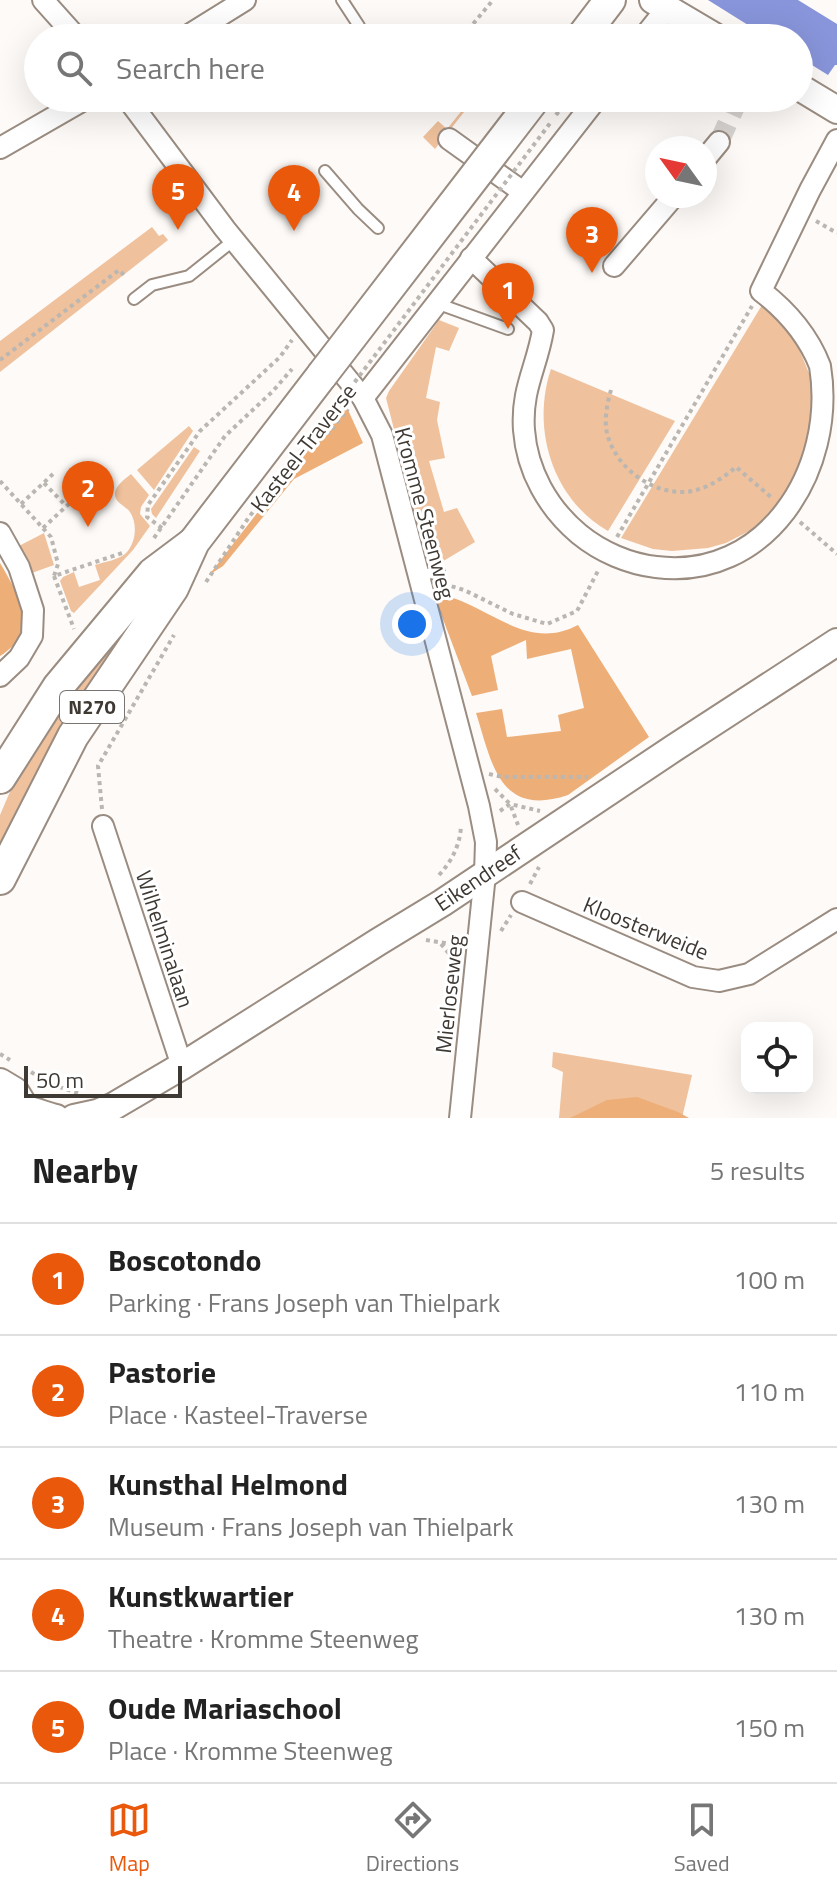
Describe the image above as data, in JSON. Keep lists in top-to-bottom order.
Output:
{
  "streets": {
    "main road": ["Kasteel-Traverse", "N270"],
    "street": [
      "Kromme Steenweg",
      "Eikendreef",
      "Kloosterweide",
      "Wilhelminalaan",
      "Mierloseweg"
    ]
  },
  "crossings": [
    ["Kasteel-Traverse", "Kromme Steenweg"],
    ["Kromme Steenweg", "Eikendreef"],
    ["Kromme Steenweg", "Mierloseweg"],
    ["Eikendreef", "Wilhelminalaan"],
    ["Eikendreef", "Mierloseweg"]
  ],
  "scale_bar": "50 m",
  "north": "top left",
  "page": {
    "search": "Search here",
    "pins": [
      "5",
      "4",
      "3",
      "1",
      "2"
    ],
    "scale": "50 m",
    "heading": ["Nearby", "5 results"],
    "list": [
      {
        "mark": "1",
        "name": "Boscotondo",
        "note": "Parking · Frans Joseph van Thielpark",
        "value": "100 m"
      },
      {
        "mark": "2",
        "name": "Pastorie",
        "note": "Place · Kasteel-Traverse",
        "value": "110 m"
      },
      {
        "mark": "3",
        "name": "Kunsthal Helmond",
        "note": "Museum · Frans Joseph van Thielpark",
        "value": "130 m"
      },
      {
        "mark": "4",
        "name": "Kunstkwartier",
        "note": "Theatre · Kromme Steenweg",
        "value": "130 m"
      },
      {
        "mark": "5",
        "name": "Oude Mariaschool",
        "note": "Place · Kromme Steenweg",
        "value": "150 m"
      }
    ],
    "nav": ["Map", "Directions", "Saved"]
  }
}
